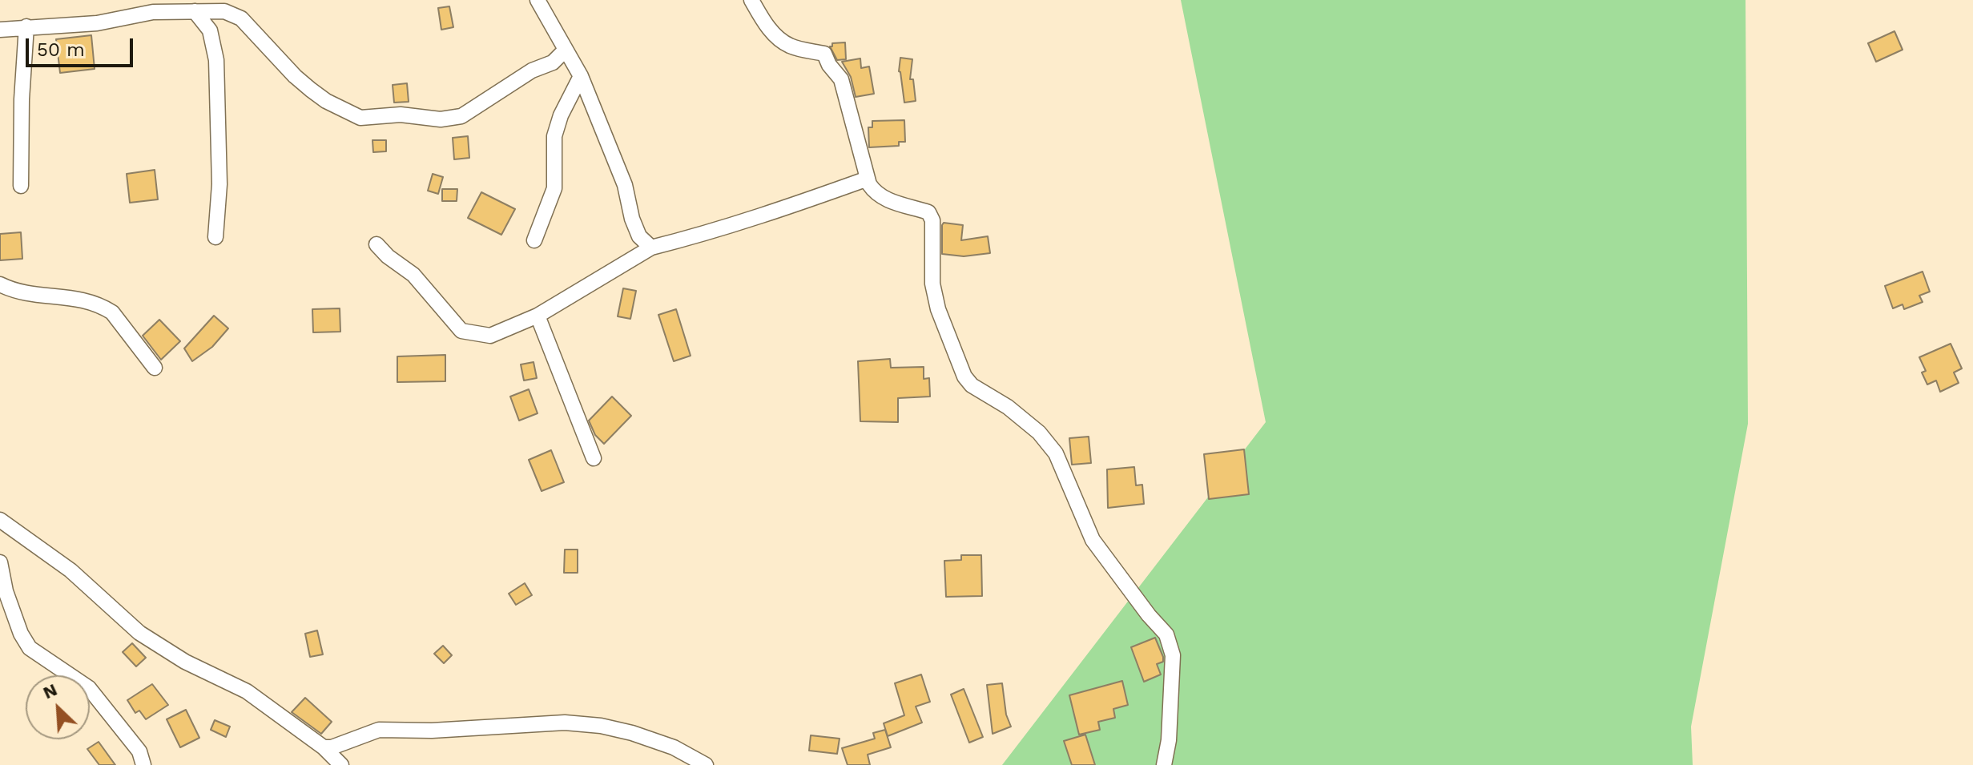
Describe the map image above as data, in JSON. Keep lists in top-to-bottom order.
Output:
{
  "scale_bar": "50 m",
  "north": "top left"
}
